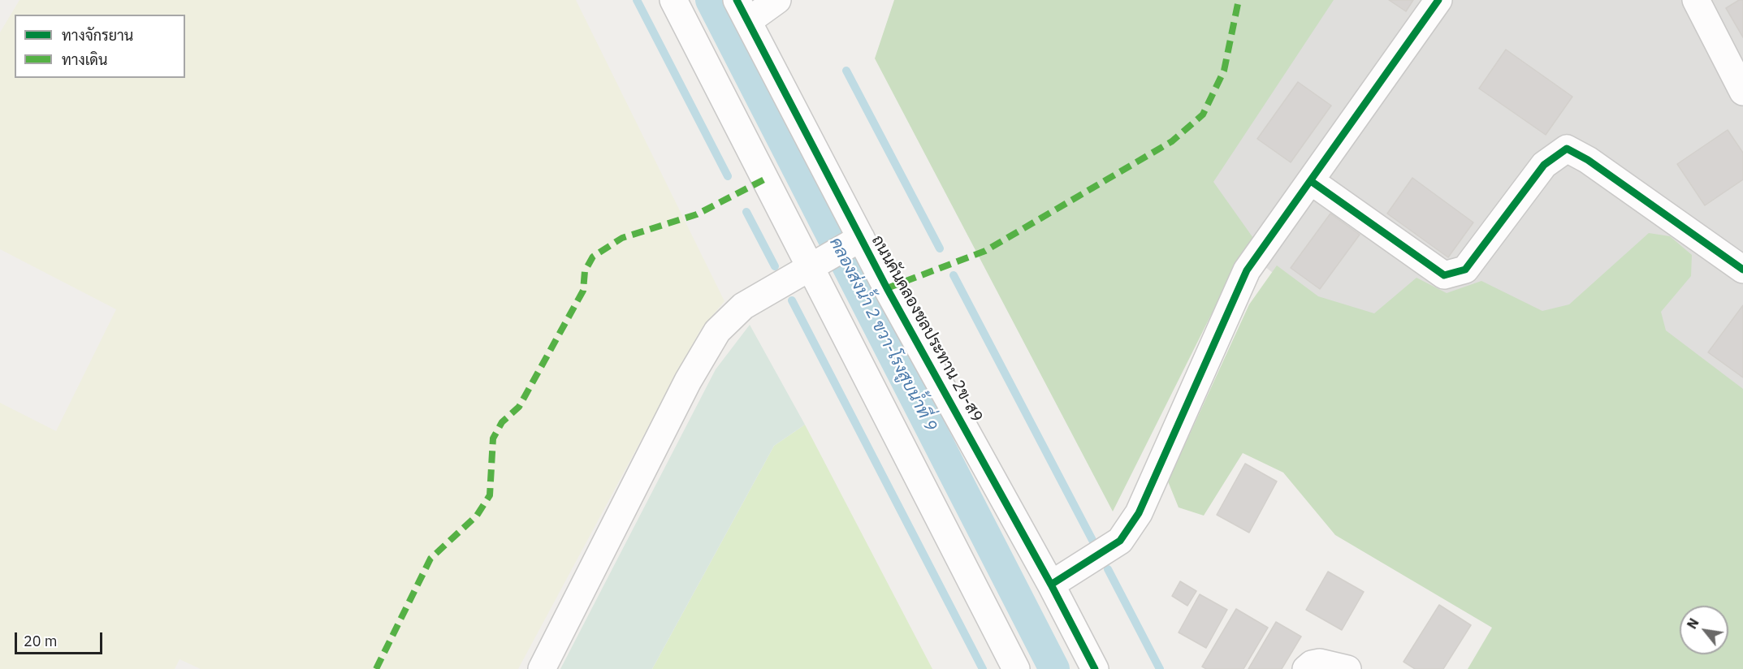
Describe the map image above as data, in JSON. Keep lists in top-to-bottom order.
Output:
{
  "streets": {
    "street": ["ถนนคันคลองชลประทาน 2ข-ส9"]
  },
  "water": ["คลองส่งน้ำ 2 ขวา-โรงสูบน้ำที่ 9"],
  "legend": ["ทางจักรยาน", "ทางเดิน"],
  "scale_bar": "20 m",
  "north": "top left"
}
